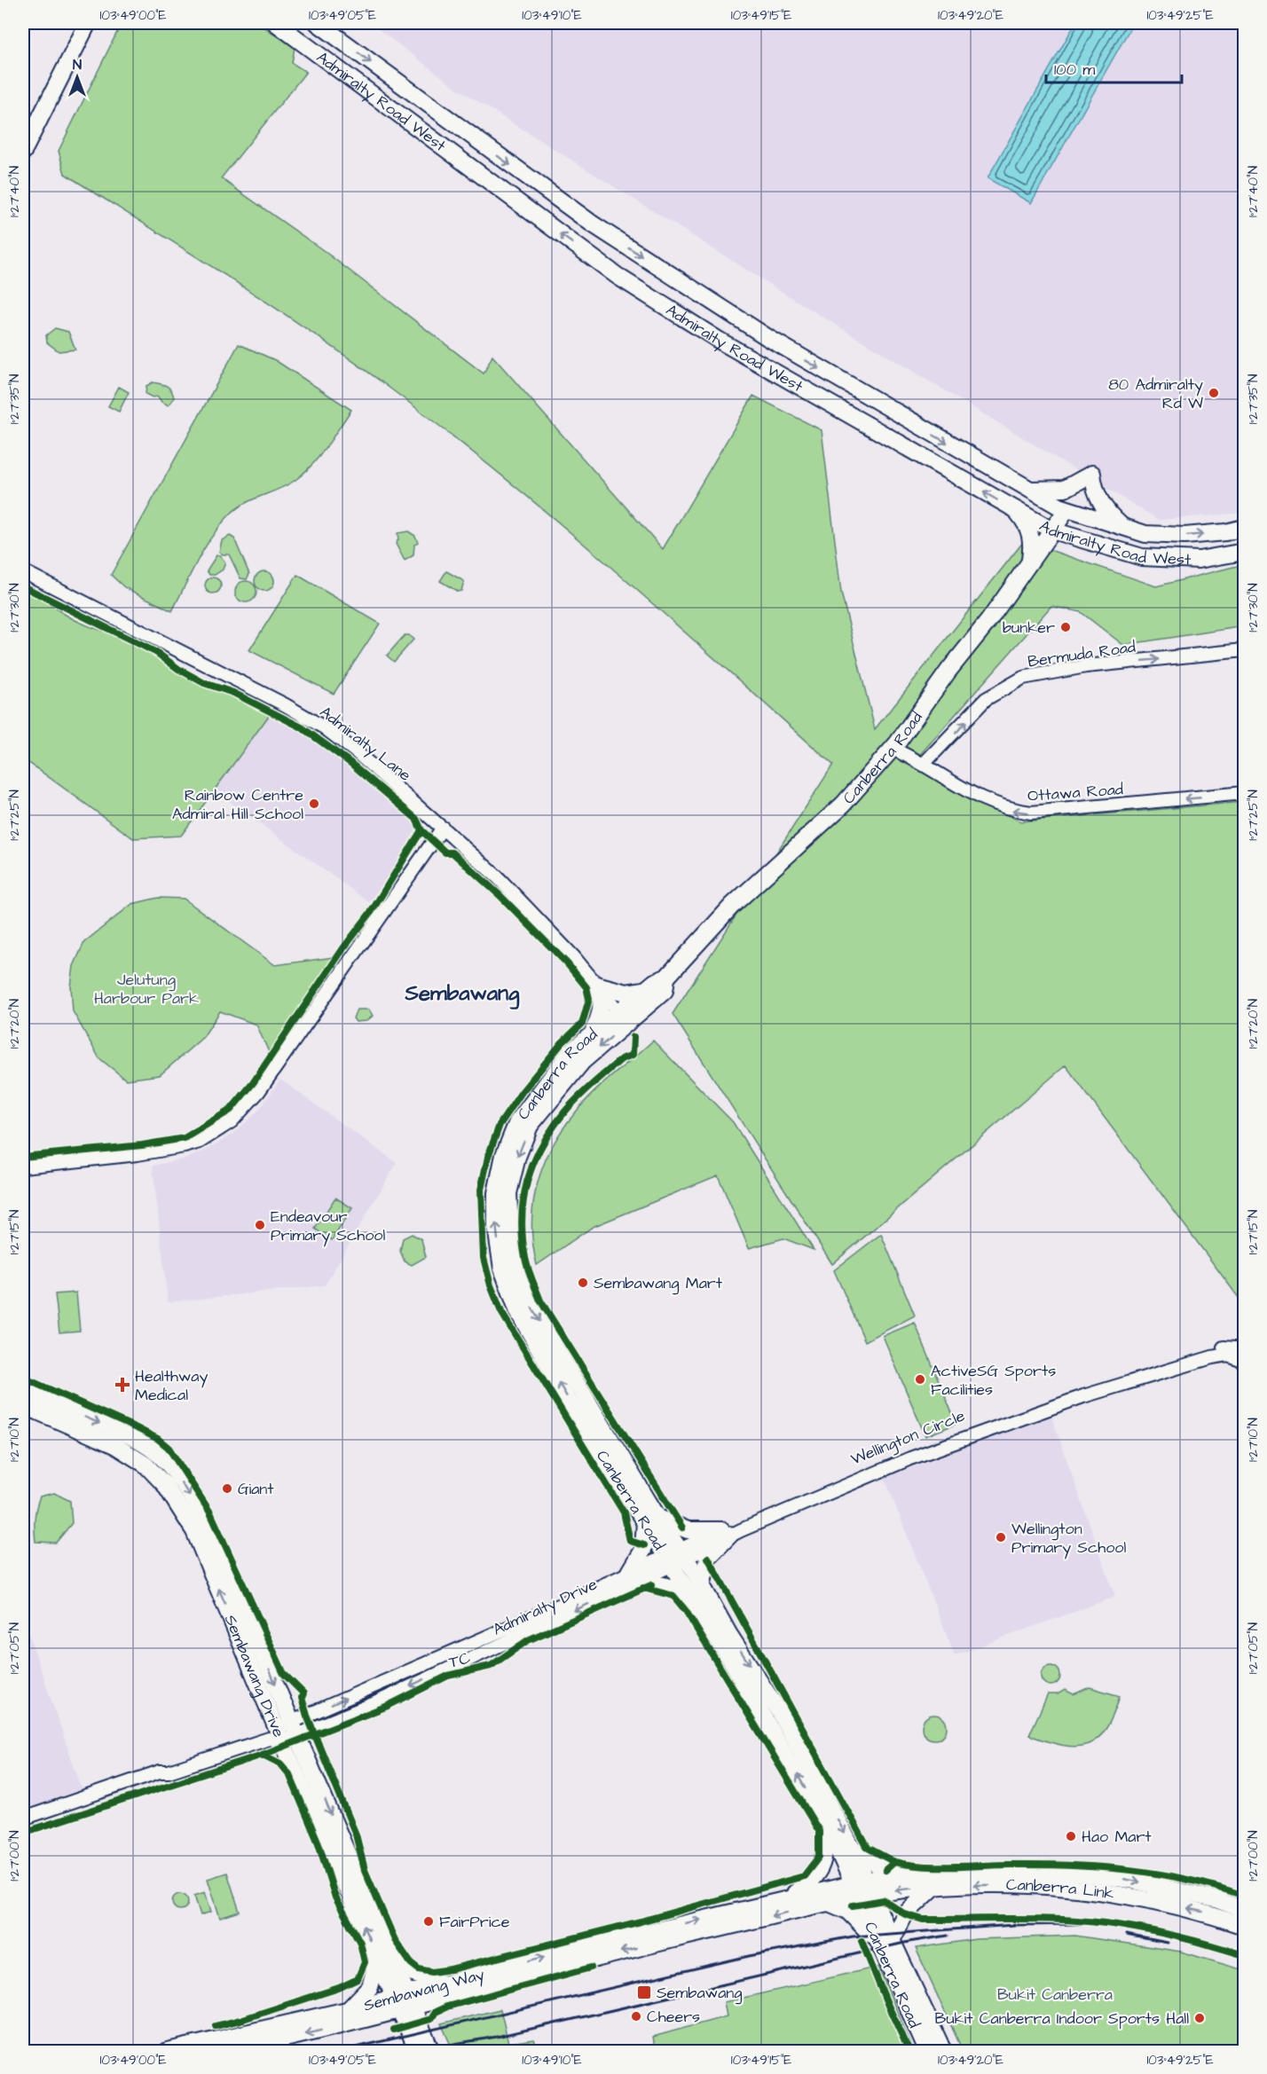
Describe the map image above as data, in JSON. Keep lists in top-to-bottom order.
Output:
{
  "streets": {
    "main road": [
      "Admiralty Road West",
      "Canberra Road",
      "Sembawang Drive",
      "Canberra Link",
      "Sembawang Way"
    ],
    "street": [
      "Bermuda Road",
      "Admiralty Lane",
      "Ottawa Road",
      "Wellington Circle",
      "Admiralty Drive"
    ],
    "cycle path": ["TC"]
  },
  "crossings": [
    ["Admiralty Road West", "Canberra Road"],
    ["Bermuda Road", "Ottawa Road"],
    ["Admiralty Lane", "Canberra Road"],
    ["Canberra Road", "Ottawa Road"],
    ["Canberra Road", "Wellington Circle"],
    ["Canberra Road", "Admiralty Drive"],
    ["Canberra Road", "Canberra Link"],
    ["Canberra Road", "Sembawang Way"],
    ["Wellington Circle", "Admiralty Drive"],
    ["Admiralty Drive", "Sembawang Drive"],
    ["Sembawang Drive", "Sembawang Way"],
    ["Canberra Link", "Sembawang Way"]
  ],
  "one_way": ["Bermuda Road", "Ottawa Road"],
  "districts": ["Sembawang"],
  "parks": ["Jelutung Harbour Park", "Bukit Canberra"],
  "places": {
    "other": [
      "80 Admiralty Rd W",
      "bunker",
      "Rainbow Centre Admiral Hill School",
      "Endeavour Primary School",
      "Sembawang Mart",
      "ActiveSG Sports Facilities",
      "Giant",
      "Wellington Primary School",
      "Hao Mart",
      "FairPrice",
      "Cheers",
      "Bukit Canberra Indoor Sports Hall"
    ],
    "health": ["Healthway Medical"],
    "transit": ["Sembawang"]
  },
  "scale_bar": "100 m",
  "north": "top",
  "coordinates": [
    "103°49'00\"E",
    "103°49'05\"E",
    "103°49'10\"E",
    "103°49'15\"E",
    "103°49'20\"E",
    "103°49'25\"E",
    "1°27'40\"N",
    "1°27'35\"N",
    "1°27'30\"N",
    "1°27'25\"N",
    "1°27'20\"N",
    "1°27'15\"N",
    "1°27'10\"N",
    "1°27'05\"N",
    "1°27'00\"N"
  ]
}
